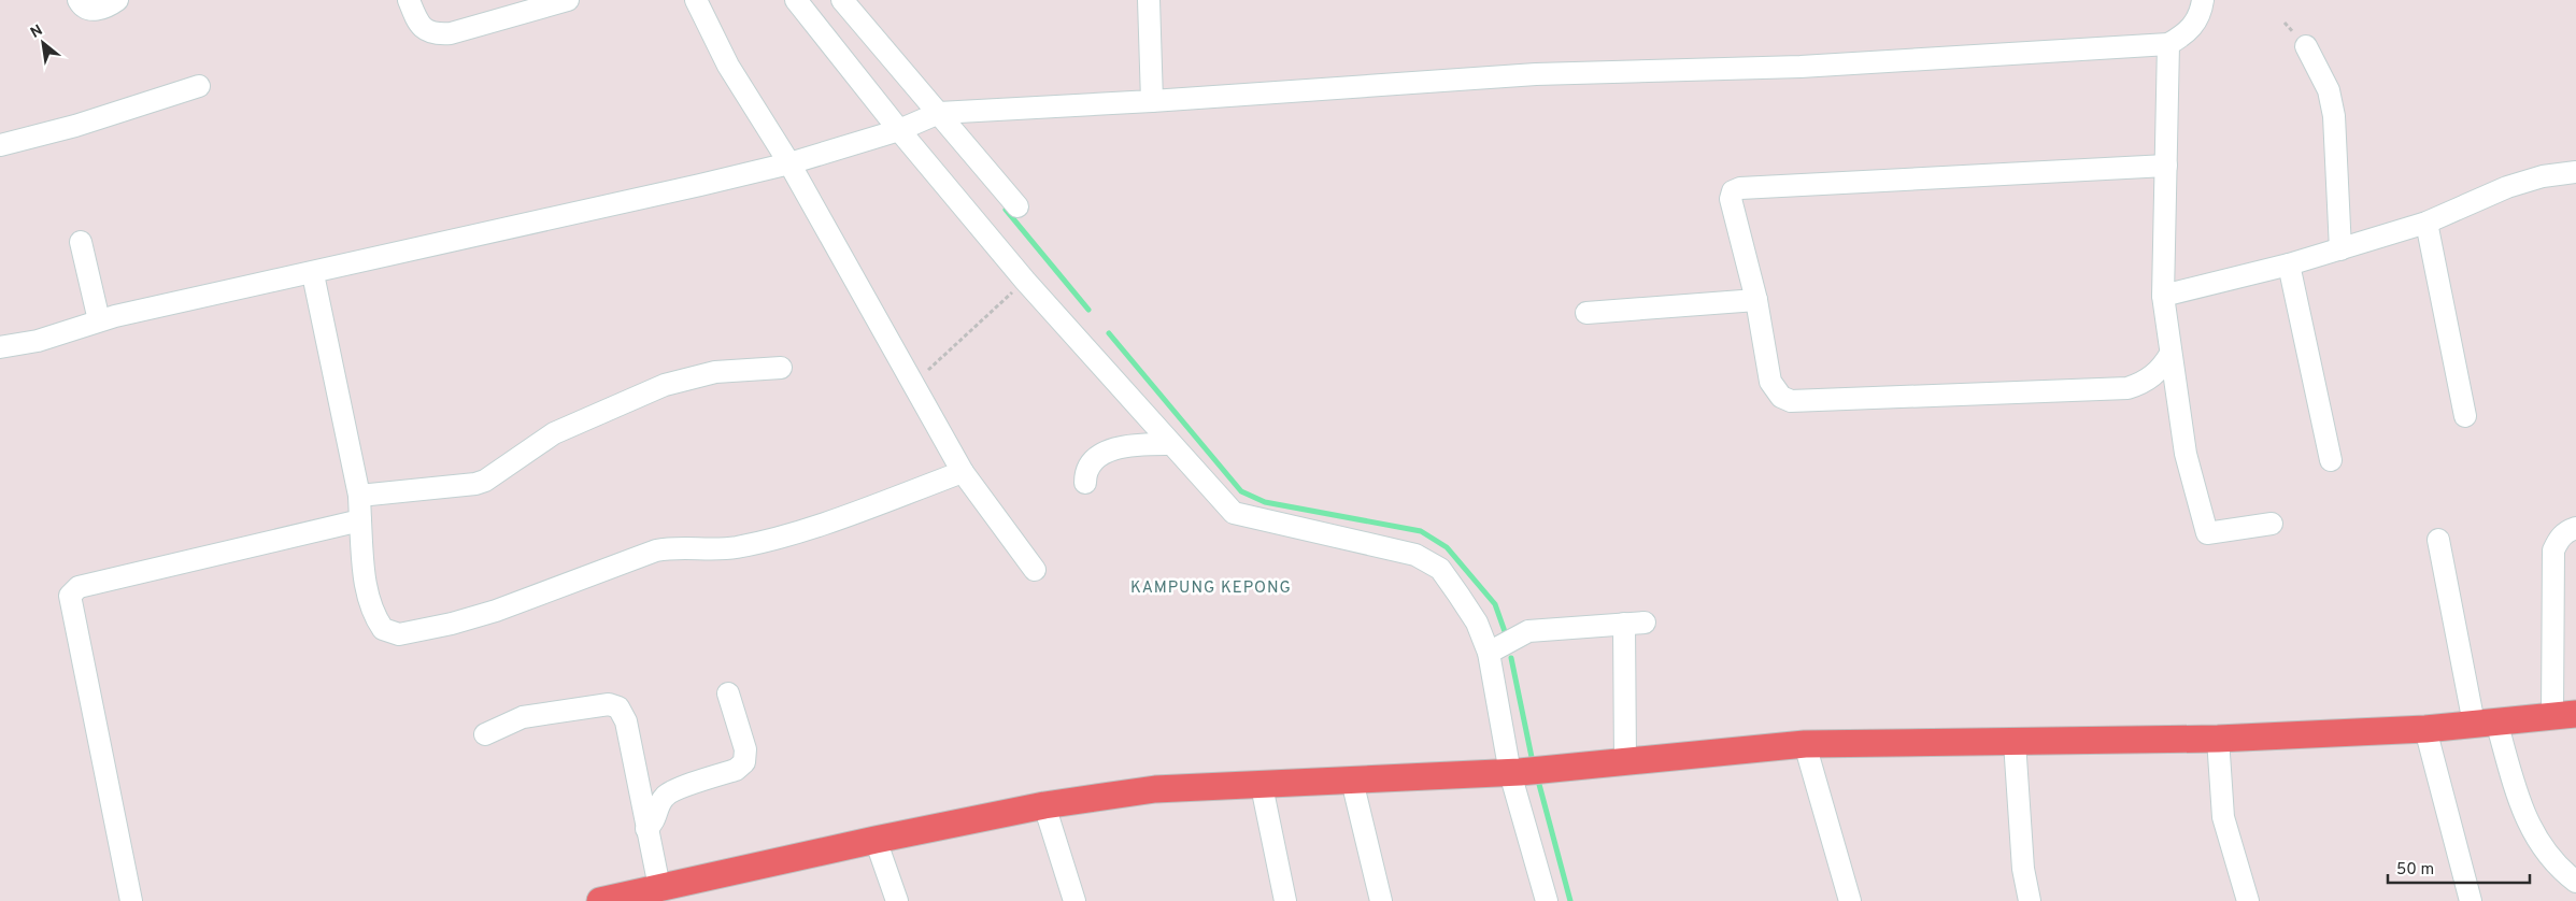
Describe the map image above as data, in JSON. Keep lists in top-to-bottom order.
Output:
{
  "districts": ["KAMPUNG KEPONG"],
  "scale_bar": "50 m",
  "north": "top left"
}
